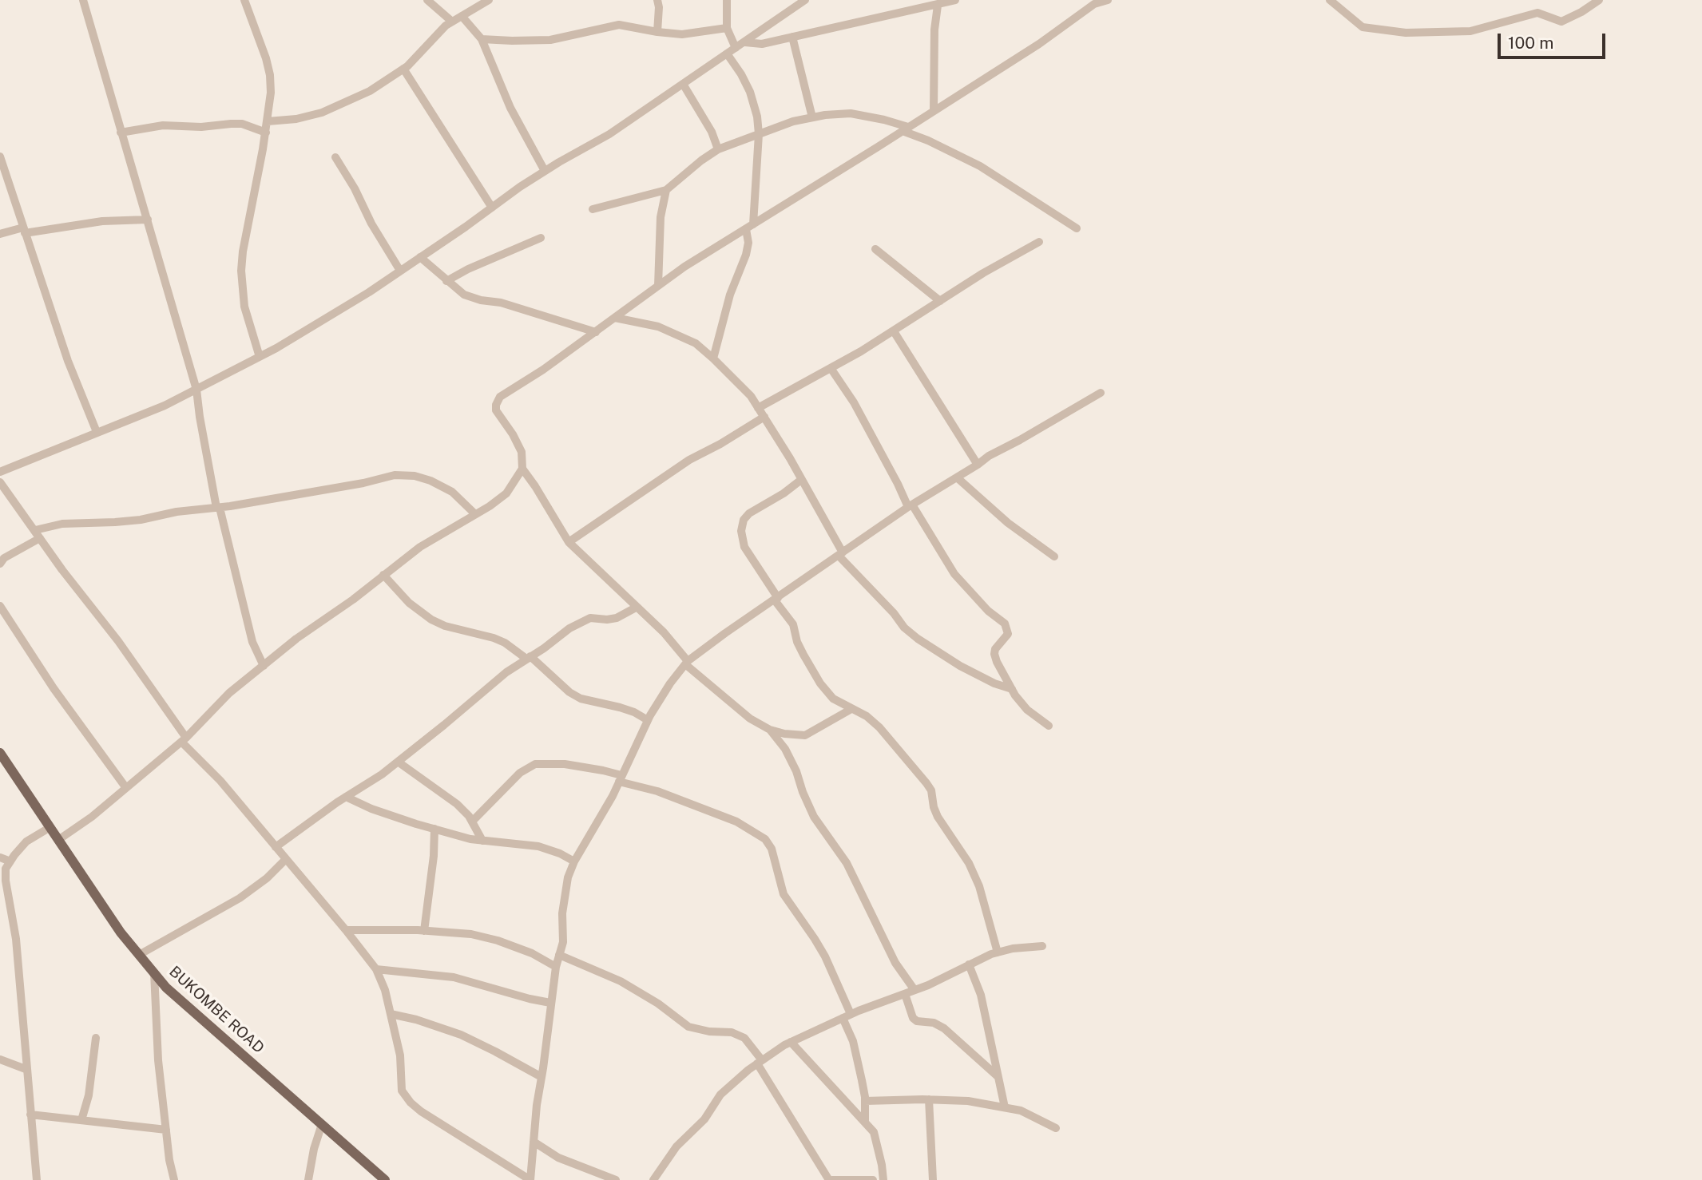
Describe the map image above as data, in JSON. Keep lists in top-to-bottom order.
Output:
{
  "streets": {
    "main road": ["BUKOMBE ROAD"]
  },
  "scale_bar": "100 m"
}
